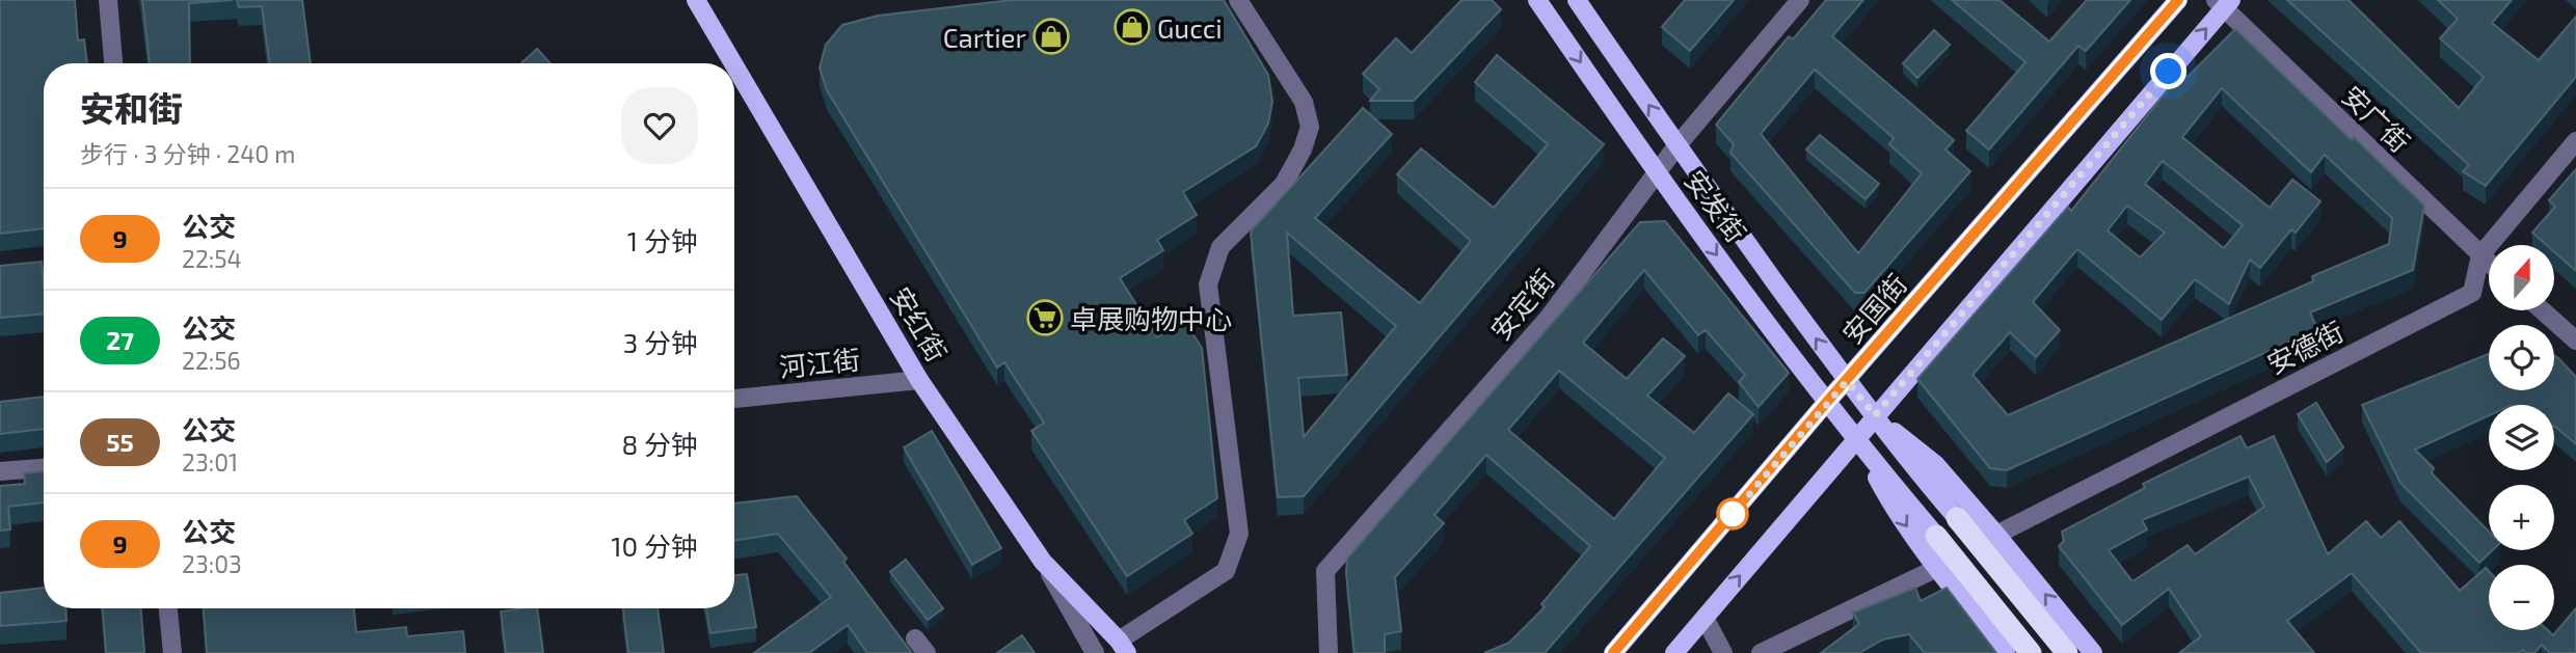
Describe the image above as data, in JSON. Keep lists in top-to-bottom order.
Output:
{
  "streets": {
    "highway": ["安发街"],
    "main road": ["安国街", "安红街"],
    "street": [
      "安广街",
      "安定街",
      "安德街",
      "河江街"
    ]
  },
  "crossings": [
    ["安广街", "安德街"],
    ["安发街", "安定街"],
    ["安发街", "安国街"],
    ["安发街", "安德街"],
    ["安红街", "河江街"]
  ],
  "places": {
    "shop": ["Gucci", "Cartier"],
    "supermarket": ["卓展购物中心"]
  },
  "lines": ["bus line 9"],
  "north": "top",
  "page": {
    "heading": ["安和街", "步行 · 3 分钟 · 240 m"],
    "list": [
      {
        "mark": "9",
        "name": "公交",
        "note": "22:54",
        "value": "1 分钟"
      },
      {
        "mark": "27",
        "name": "公交",
        "note": "22:56",
        "value": "3 分钟"
      },
      {
        "mark": "55",
        "name": "公交",
        "note": "23:01",
        "value": "8 分钟"
      },
      {
        "mark": "9",
        "name": "公交",
        "note": "23:03",
        "value": "10 分钟"
      }
    ],
    "map_buttons": ["+", "−"]
  }
}
